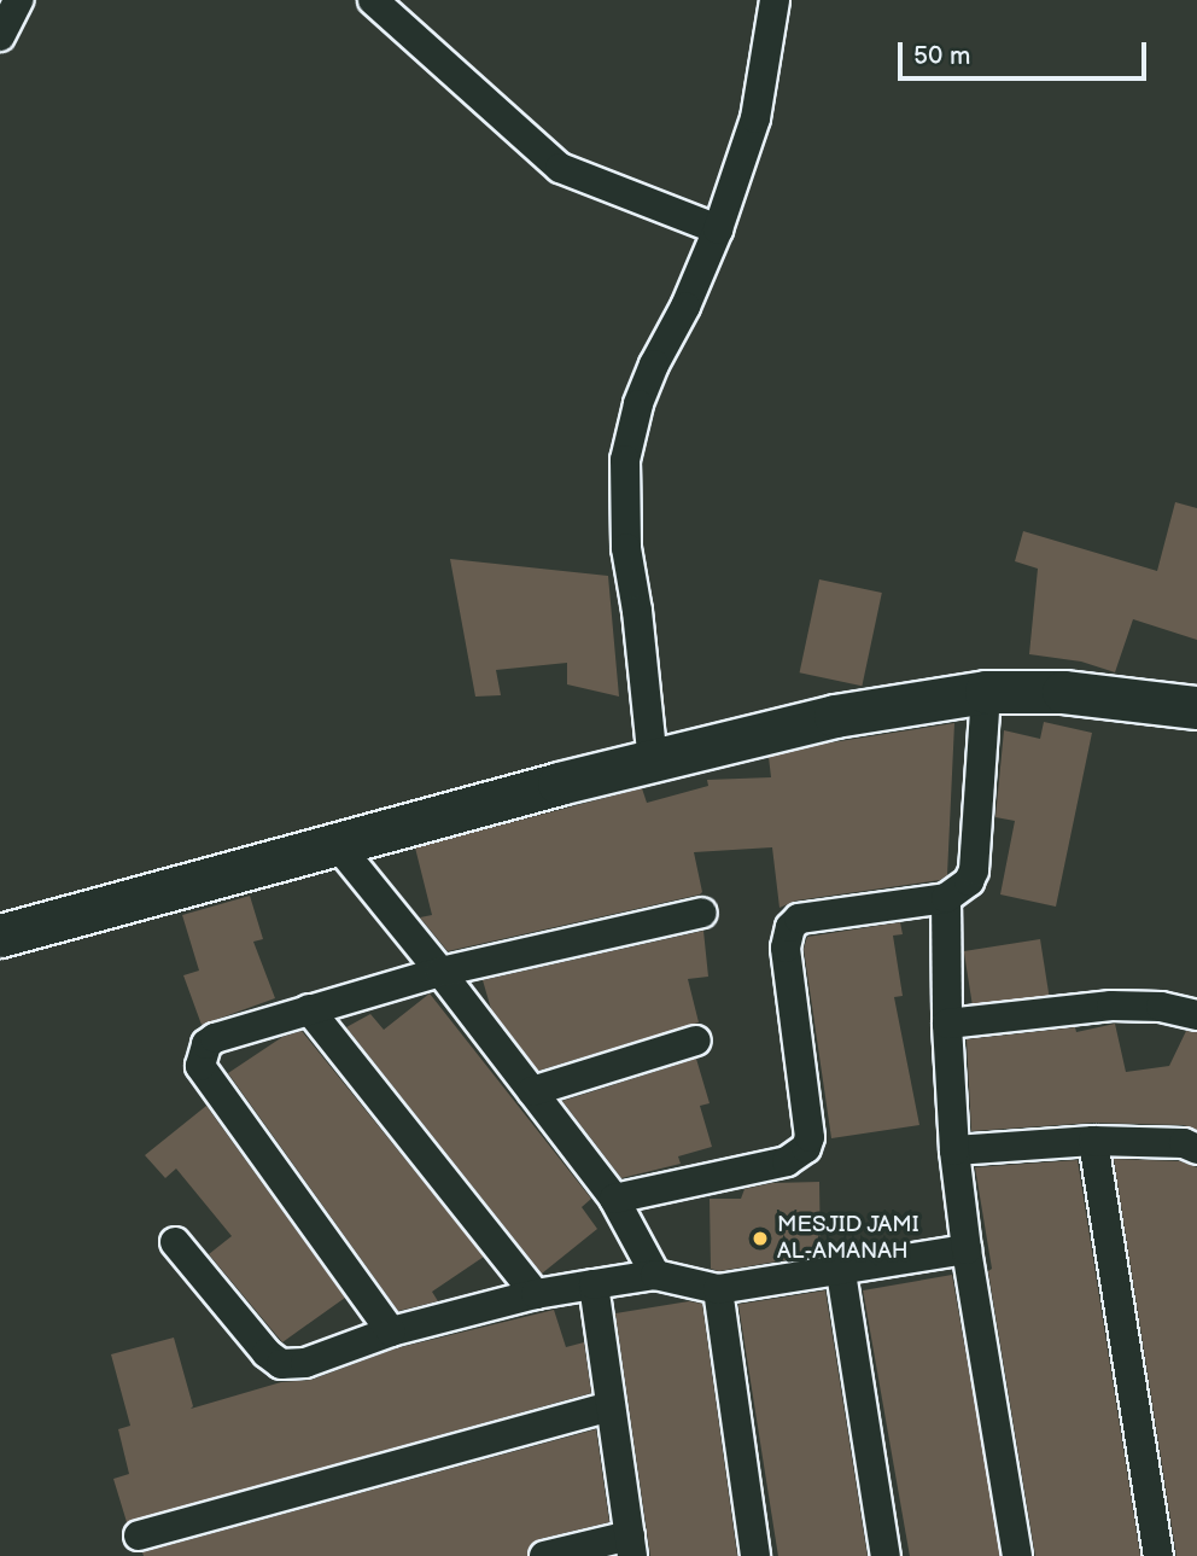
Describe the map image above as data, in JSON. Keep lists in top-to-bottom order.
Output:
{
  "places": ["MESJID JAMI AL-AMANAH"],
  "scale_bar": "50 m"
}
